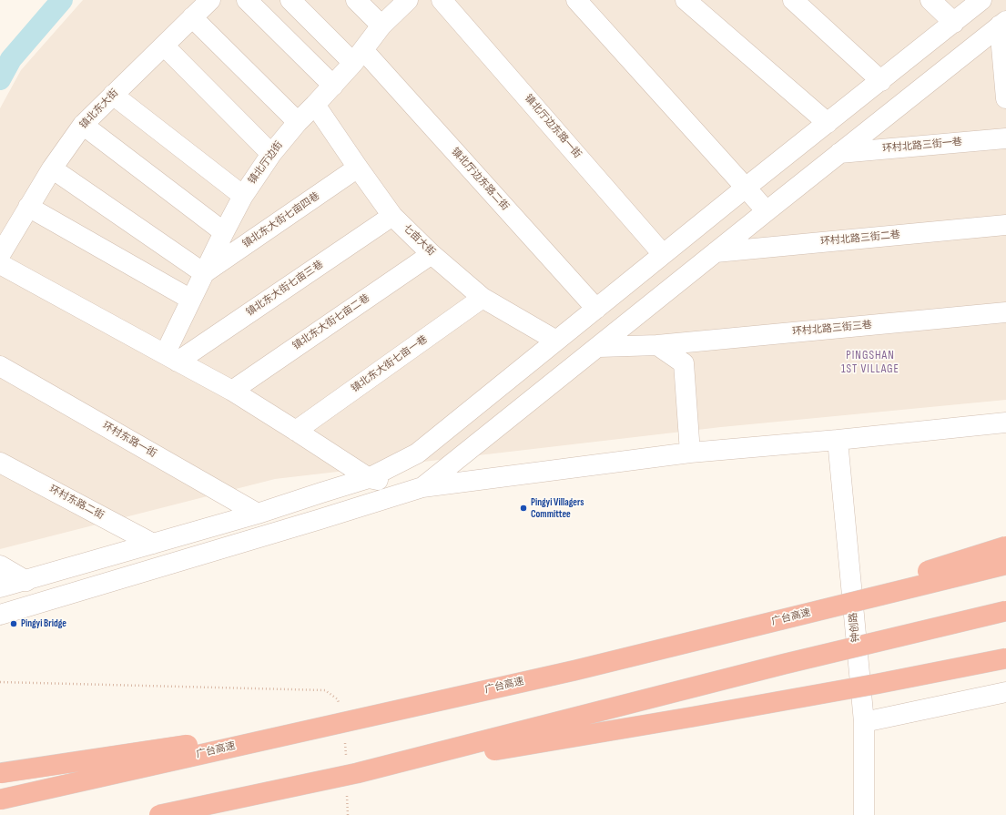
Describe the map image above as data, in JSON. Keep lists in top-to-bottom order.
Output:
{
  "streets": {
    "highway": ["广台高速"],
    "street": [
      "镇北东大街",
      "镇北厅边东路一街",
      "环村北路三街一巷",
      "镇北厅边街",
      "镇北厅边东路二街",
      "镇北东大街七亩四巷",
      "环村北路三街二巷",
      "七亩大街",
      "镇北东大街七亩三巷",
      "镇北东大街七亩二巷",
      "环村北路三街三巷",
      "镇北东大街七亩一巷",
      "环村东路一街",
      "环村东路二街",
      "钟创路"
    ]
  },
  "crossings": [
    ["镇北厅边街", "镇北厅边东路二街"],
    ["镇北厅边街", "镇北东大街七亩四巷"],
    ["镇北厅边街", "七亩大街"],
    ["镇北厅边街", "镇北东大街七亩三巷"],
    ["镇北东大街七亩四巷", "七亩大街"],
    ["七亩大街", "镇北东大街七亩三巷"],
    ["七亩大街", "镇北东大街七亩二巷"],
    ["七亩大街", "镇北东大街七亩一巷"]
  ],
  "districts": ["PINGSHAN 1ST VILLAGE"],
  "places": ["Pingyi Villagers Committee", "Pingyi Bridge"]
}
